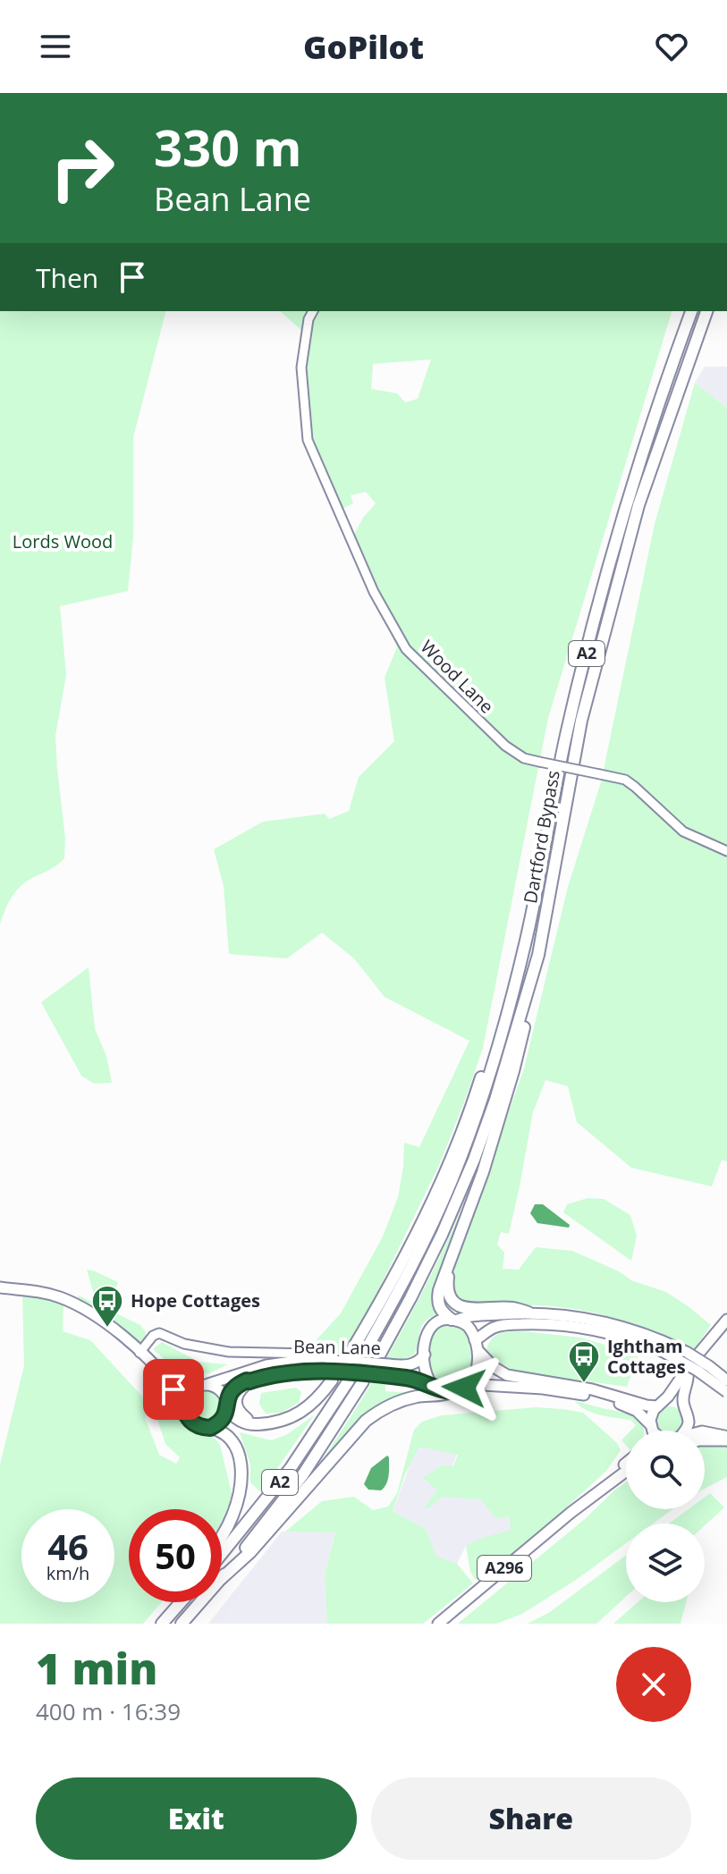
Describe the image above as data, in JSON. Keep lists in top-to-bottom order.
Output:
{
  "streets": {
    "highway": ["A2", "Dartford Bypass"],
    "main road": ["Bean Lane", "A296"],
    "street": ["Wood Lane"]
  },
  "crossings": [
    ["A2", "Dartford Bypass"],
    ["Dartford Bypass", "Bean Lane"]
  ],
  "parks": ["Lords Wood"],
  "places": {
    "bus stop": ["Hope Cottages", "Ightham Cottages"]
  },
  "page": {
    "header": "GoPilot",
    "turn": ["330 m", "Bean Lane"],
    "then": "Then",
    "speed": "46 km/h",
    "limit": "50",
    "heading": ["1 min", "400 m · 16:39"],
    "buttons": ["Exit", "Share"]
  }
}
